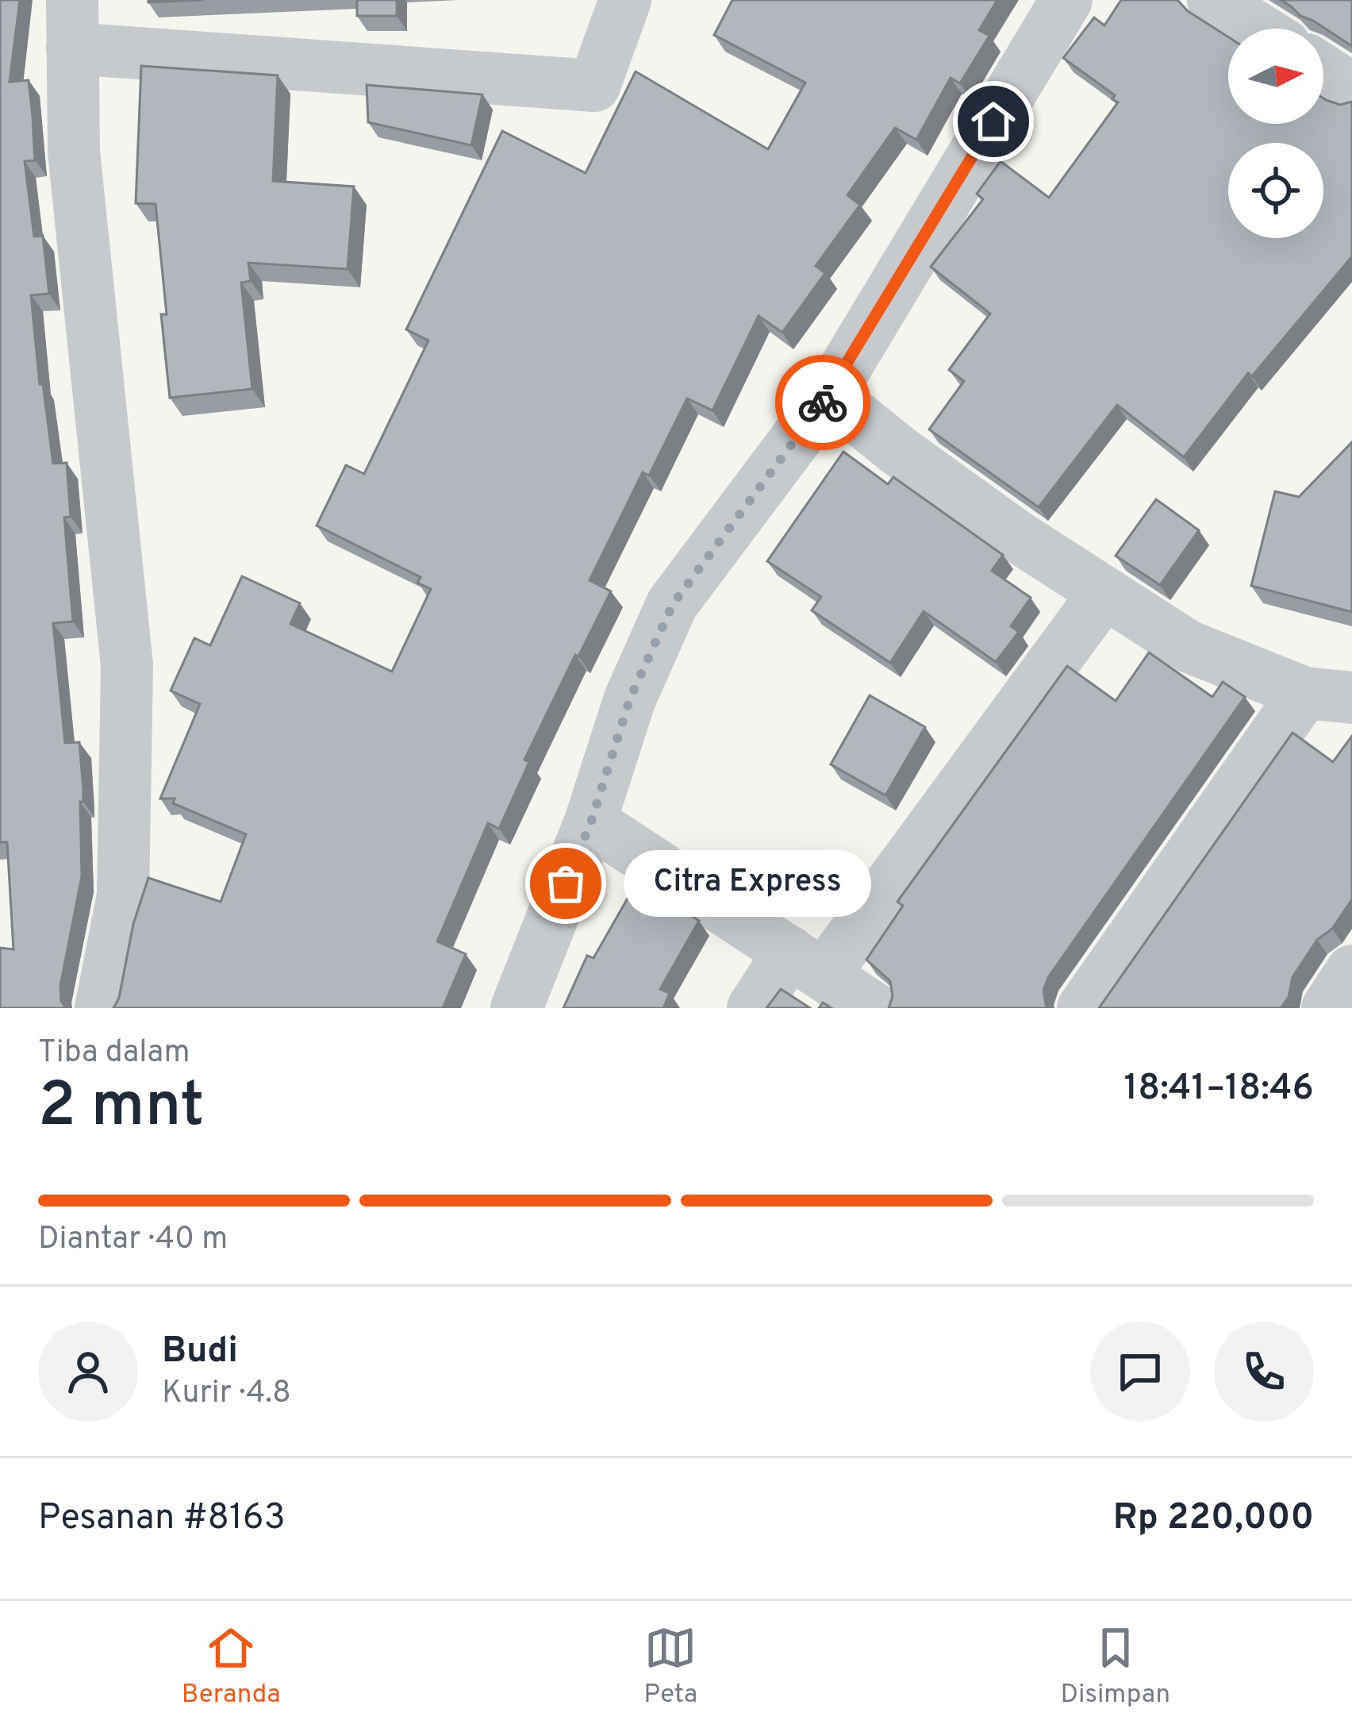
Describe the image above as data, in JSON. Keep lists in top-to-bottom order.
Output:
{
  "places": ["Citra Express"],
  "north": "right",
  "page": {
    "bubble": "Citra Express",
    "heading": ["2 mnt", "Tiba dalam", "18:41–18:46"],
    "panel": [
      "Budi",
      "Kurir · 4.8",
      "Pesanan #8163",
      "Rp 220,000"
    ],
    "bar": "Diantar · 40 m",
    "tabs": ["Beranda", "Peta", "Disimpan"]
  }
}
